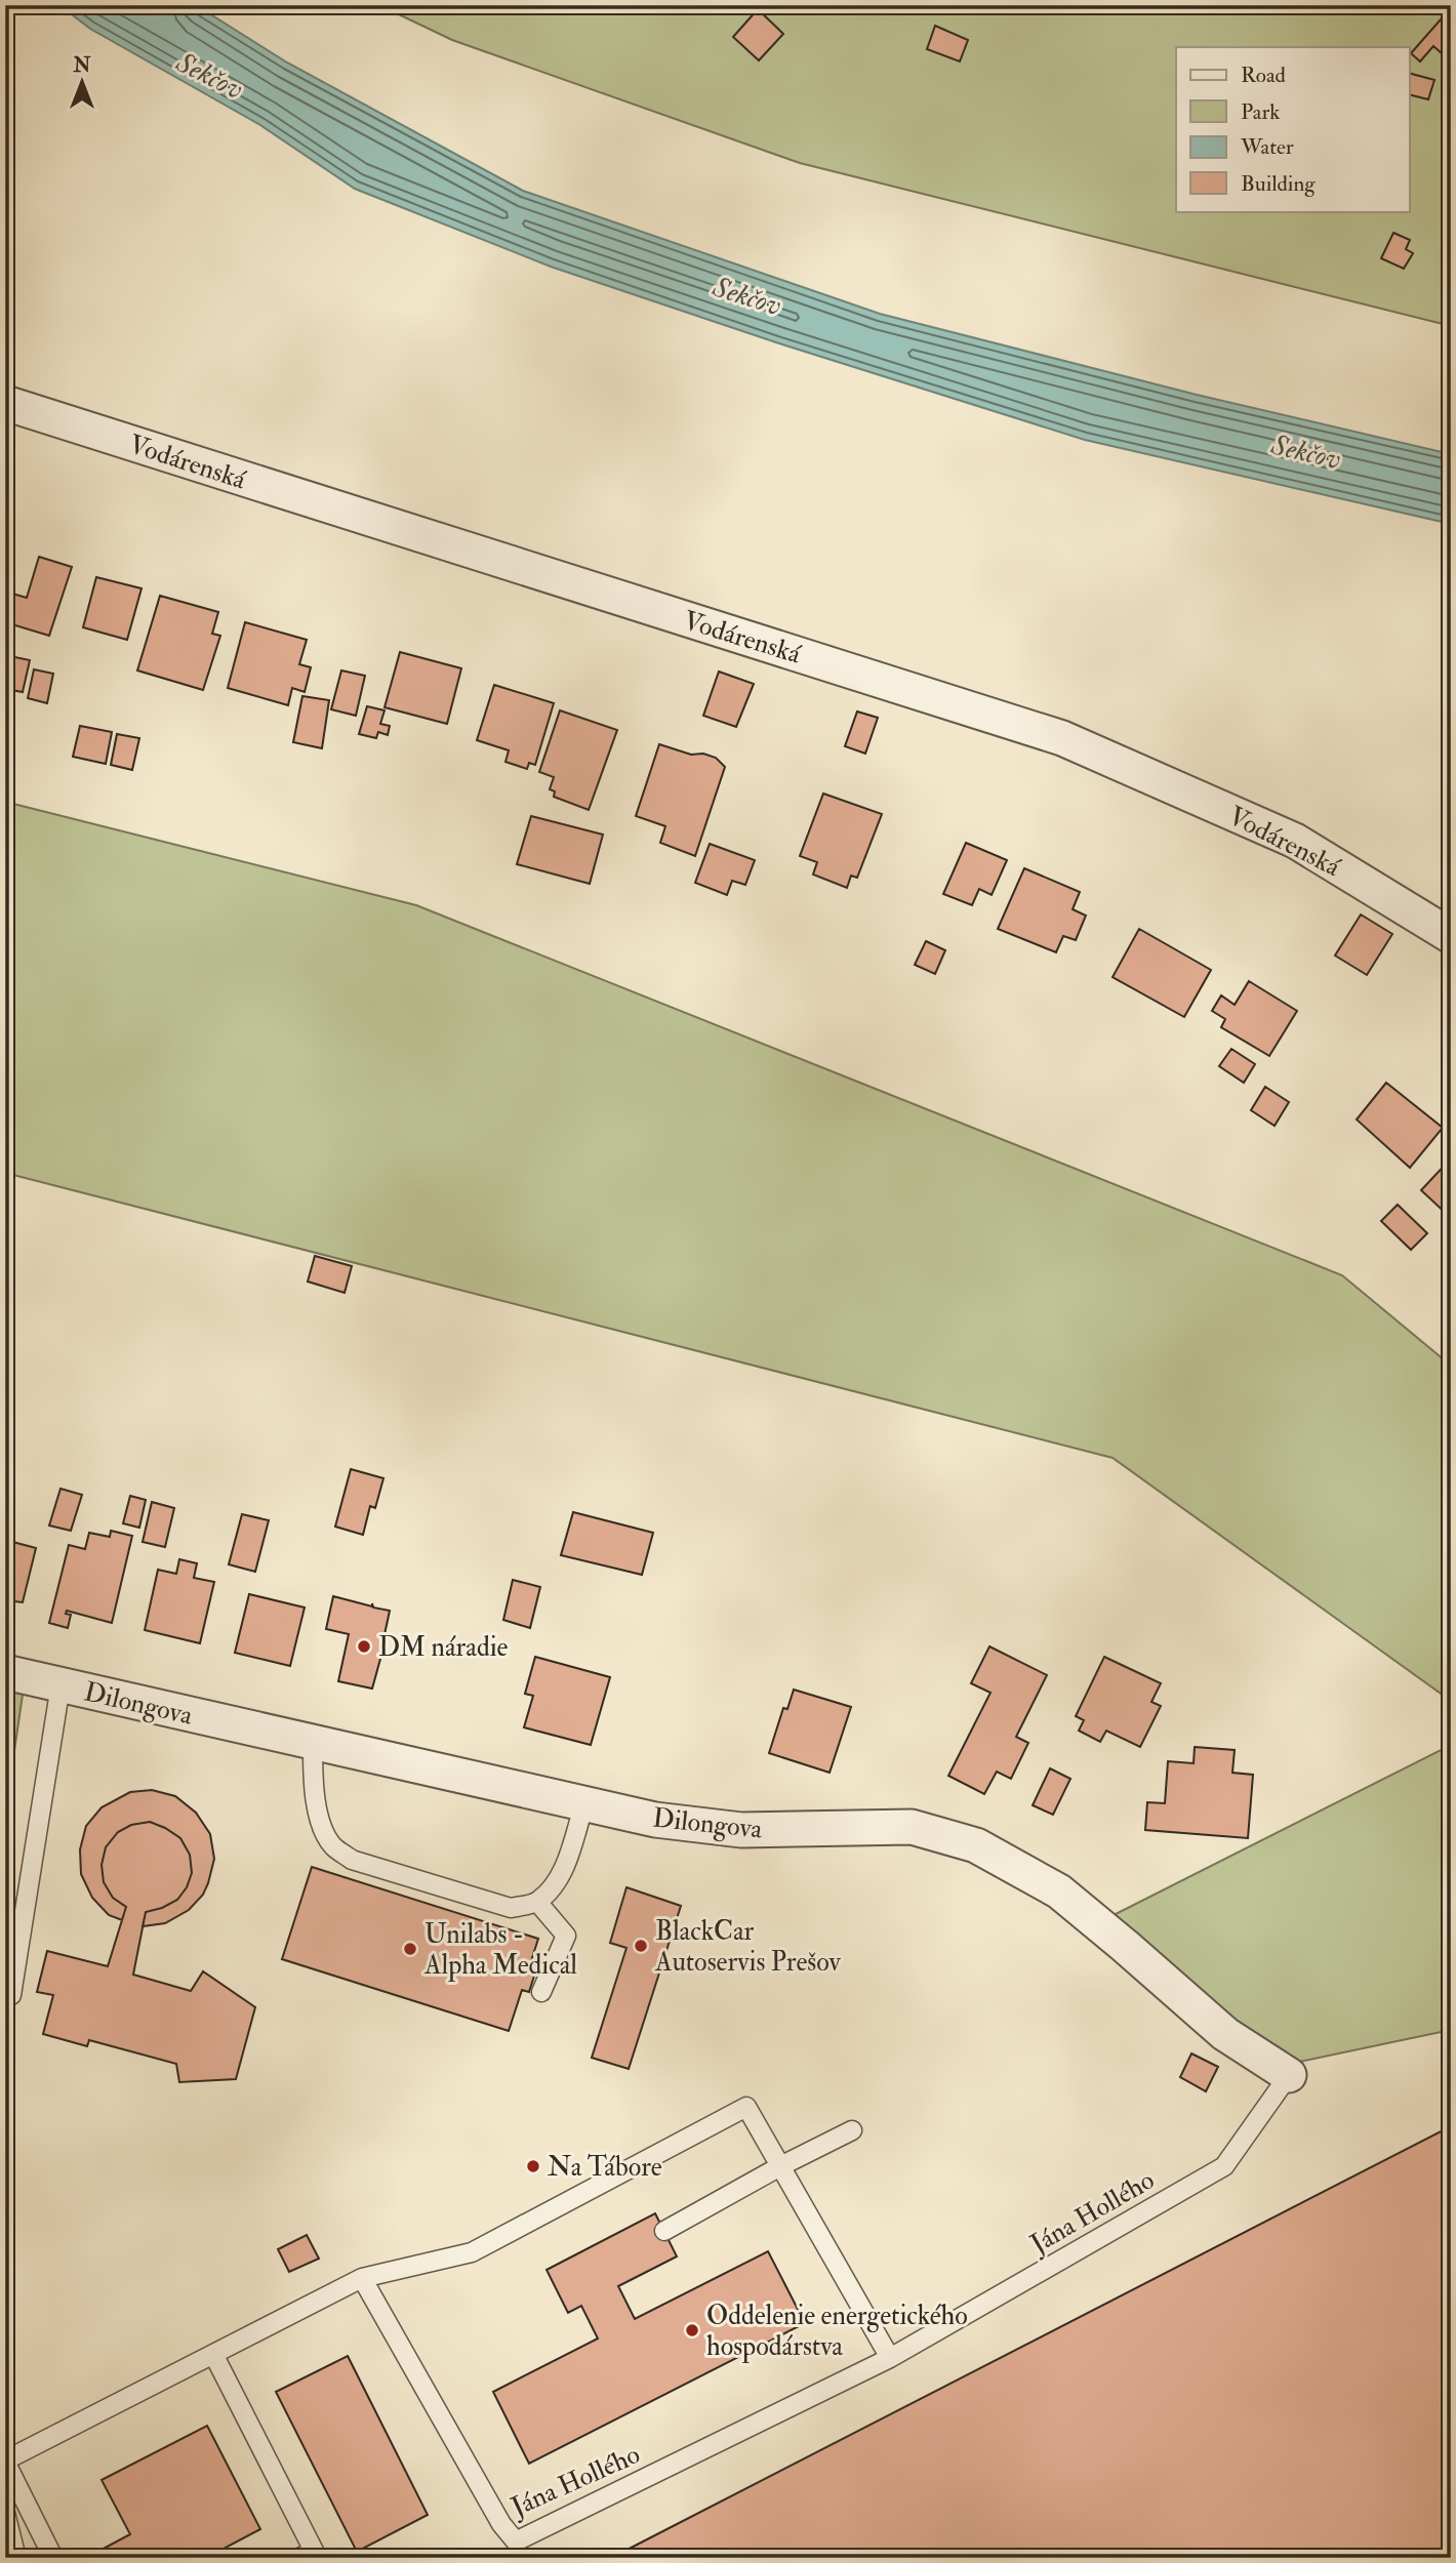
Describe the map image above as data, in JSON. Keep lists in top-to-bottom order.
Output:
{
  "streets": {
    "street": ["Vodárenská", "Dilongova"],
    "lane": ["Jána Hollého"]
  },
  "crossings": [
    ["Dilongova", "Jána Hollého"]
  ],
  "water": ["Sekčov"],
  "places": [
    "DM náradie",
    "BlackCar Autoservis Prešov",
    "Unilabs - Alpha Medical",
    "Na Tábore",
    "Oddelenie energetického hospodárstva"
  ],
  "legend": [
    "Road",
    "Park",
    "Water",
    "Building"
  ],
  "north": "top"
}
